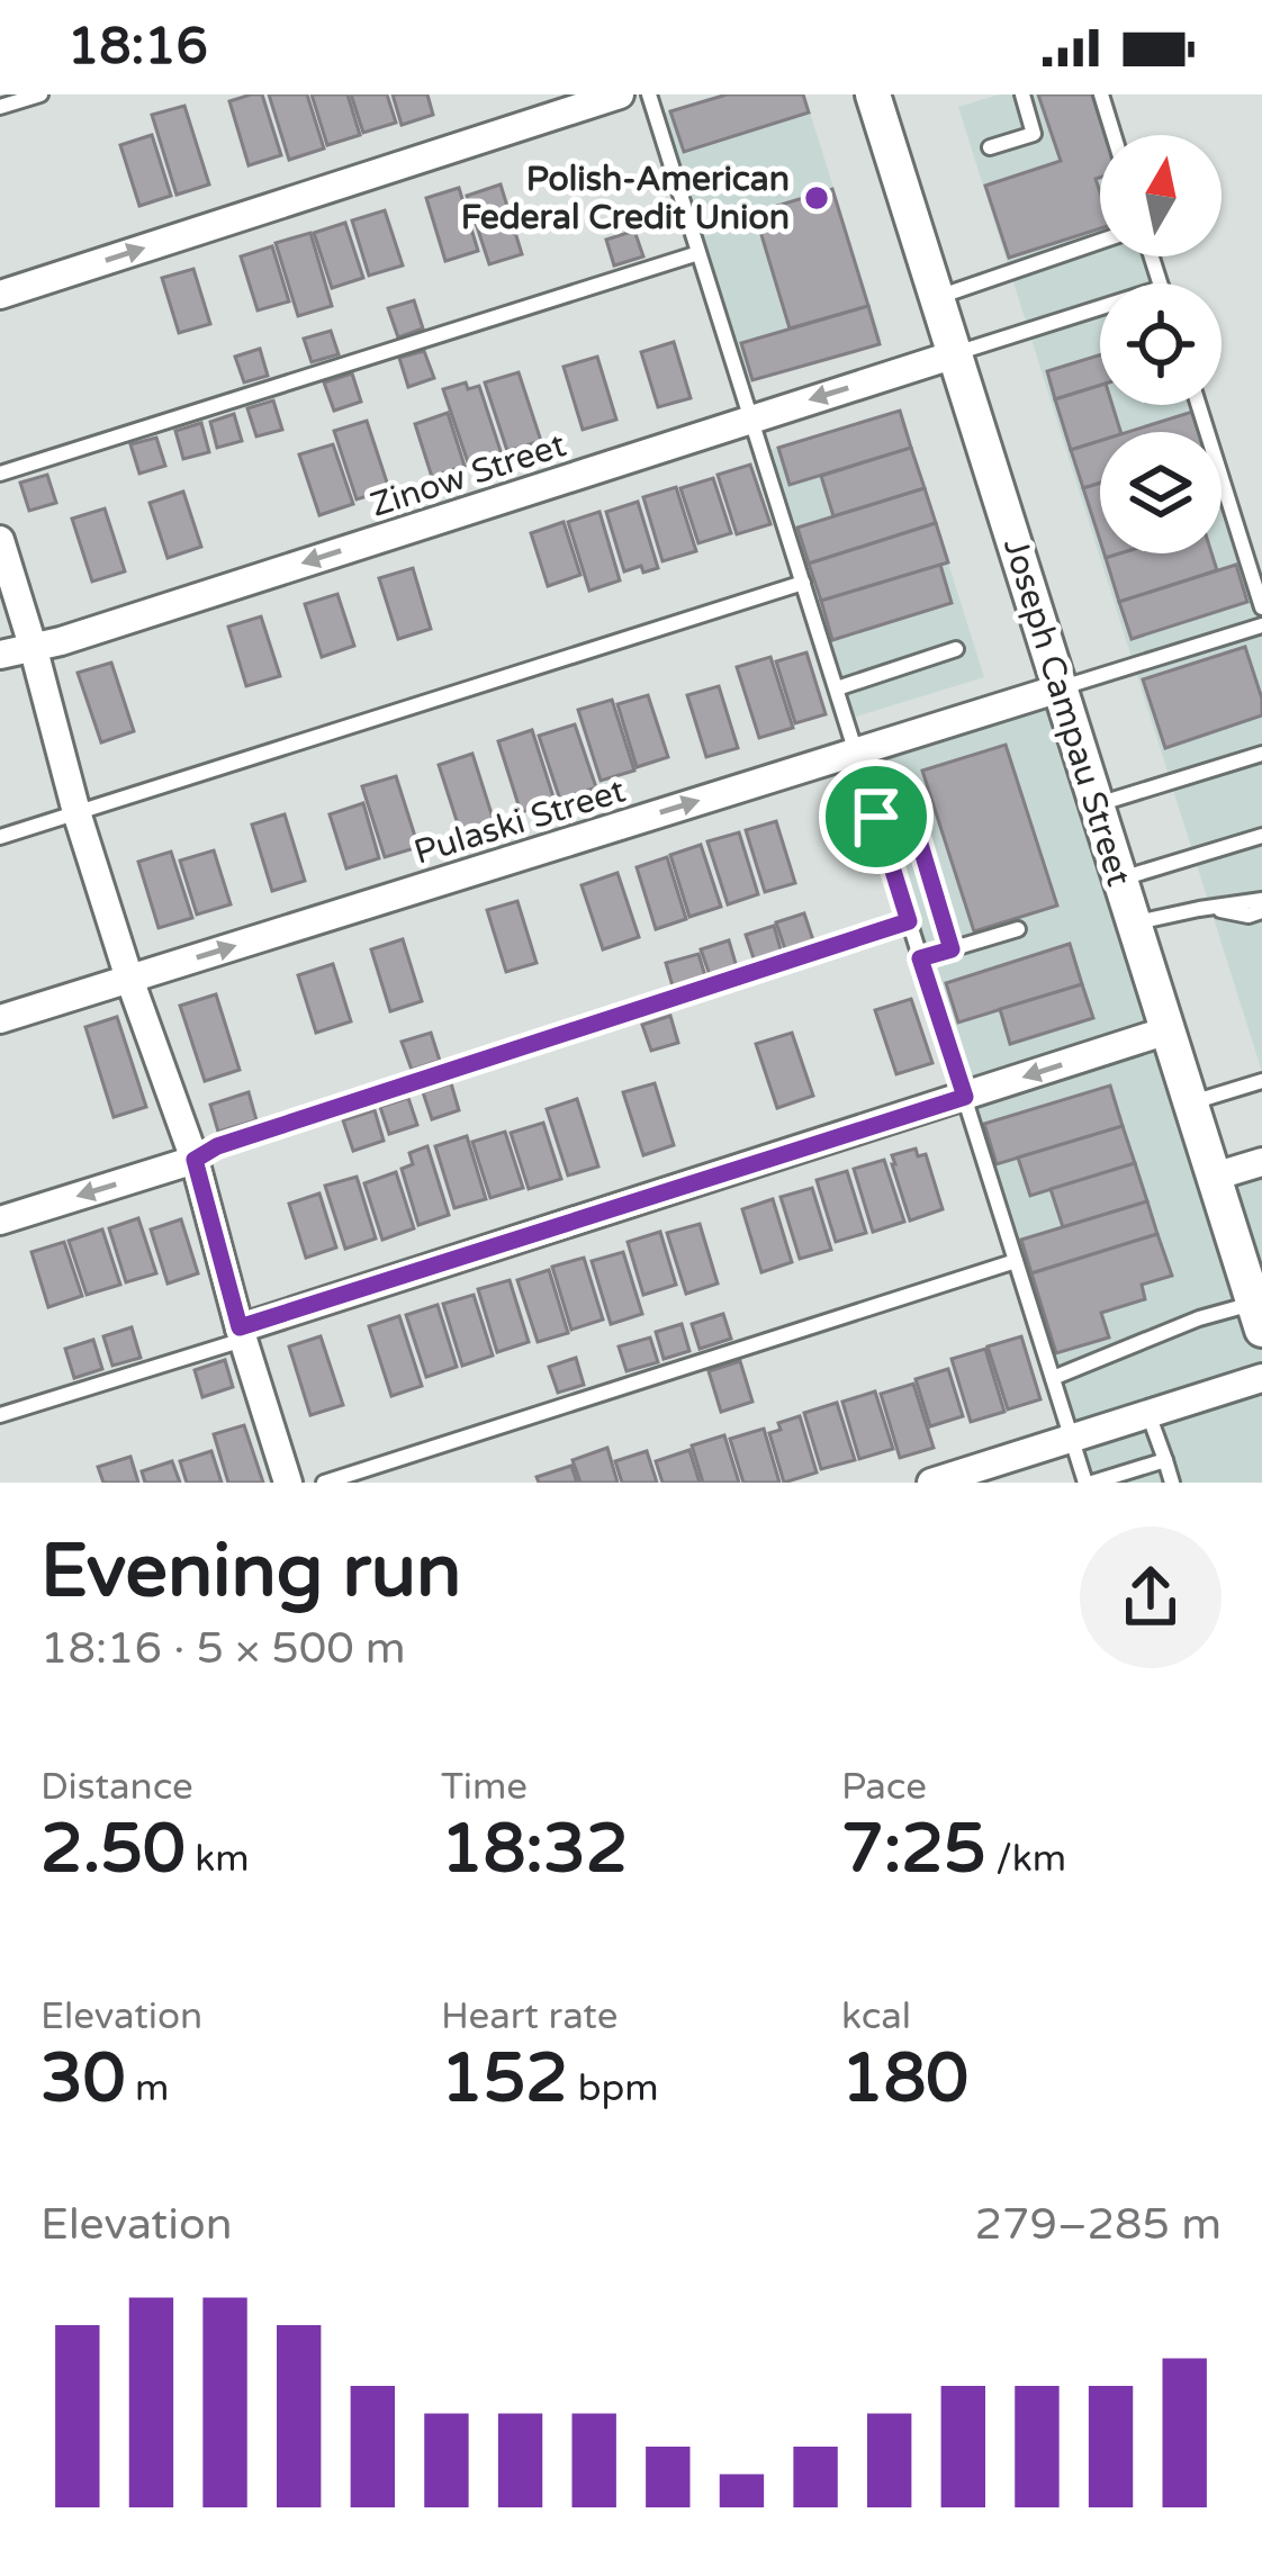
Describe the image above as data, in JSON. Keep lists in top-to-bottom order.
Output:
{
  "streets": {
    "street": ["Zinow Street", "Joseph Campau Street", "Pulaski Street"]
  },
  "crossings": [
    ["Zinow Street", "Joseph Campau Street"],
    ["Joseph Campau Street", "Pulaski Street"]
  ],
  "one_way": ["Zinow Street", "Pulaski Street"],
  "places": ["Polish-American Federal Credit Union"],
  "north": "top",
  "page": {
    "status": "18:16",
    "heading": ["Evening run", "18:16 · 5 × 500 m"],
    "stats": [
      ["Distance", "2.50 km"],
      ["Time", "18:32"],
      ["Pace", "7:25 /km"],
      ["Elevation", "30 m"],
      ["Heart rate", "152 bpm"],
      ["kcal", "180"]
    ],
    "chart": ["Elevation", "279–285 m"]
  }
}
